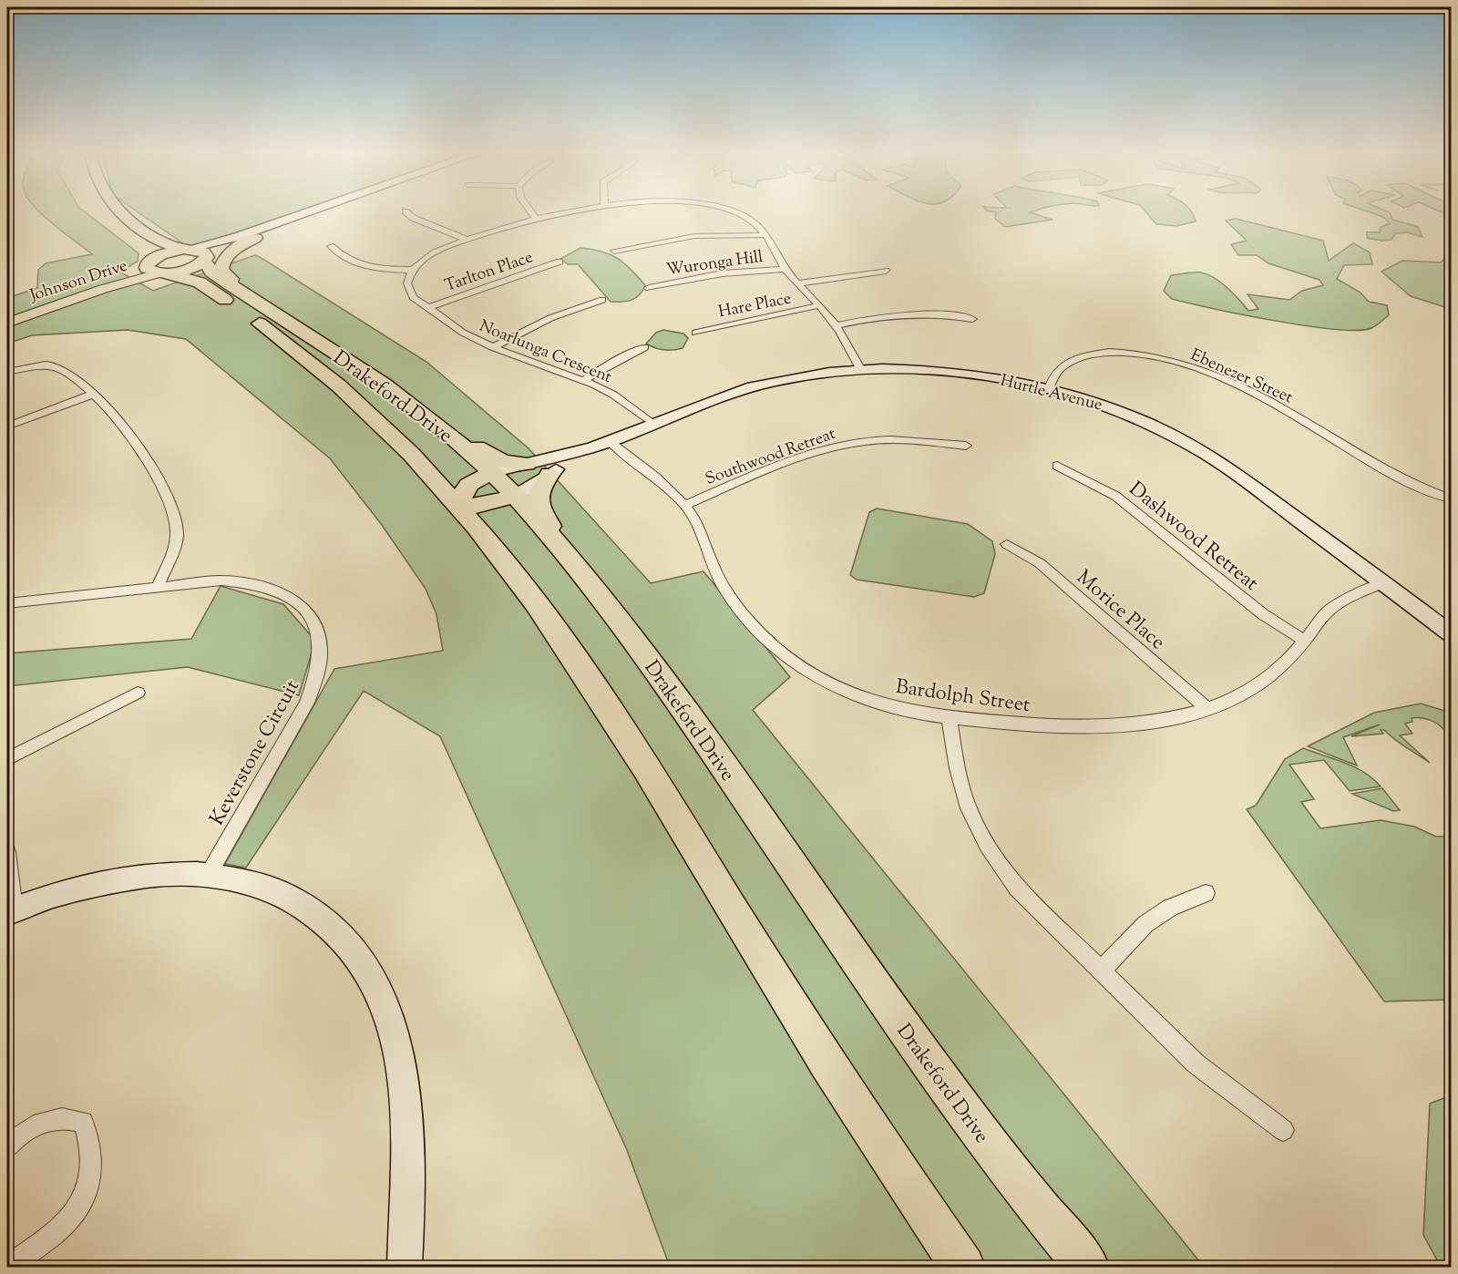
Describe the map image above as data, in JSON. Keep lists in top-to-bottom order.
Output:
{
  "streets": {
    "highway": ["Drakeford Drive"],
    "main road": ["Johnson Drive"],
    "street": [
      "Wuronga Hill",
      "Tarlton Place",
      "Hare Place",
      "Noarlunga Crescent",
      "Ebenezer Street",
      "Hurtle Avenue",
      "Southwood Retreat",
      "Dashwood Retreat",
      "Morice Place",
      "Bardolph Street",
      "Keverstone Circuit"
    ]
  },
  "crossings": [
    ["Tarlton Place", "Noarlunga Crescent"],
    ["Johnson Drive", "Drakeford Drive"],
    ["Noarlunga Crescent", "Hurtle Avenue"],
    ["Ebenezer Street", "Hurtle Avenue"],
    ["Hurtle Avenue", "Drakeford Drive"],
    ["Hurtle Avenue", "Bardolph Street"],
    ["Southwood Retreat", "Bardolph Street"],
    ["Dashwood Retreat", "Bardolph Street"],
    ["Morice Place", "Bardolph Street"]
  ]
}
